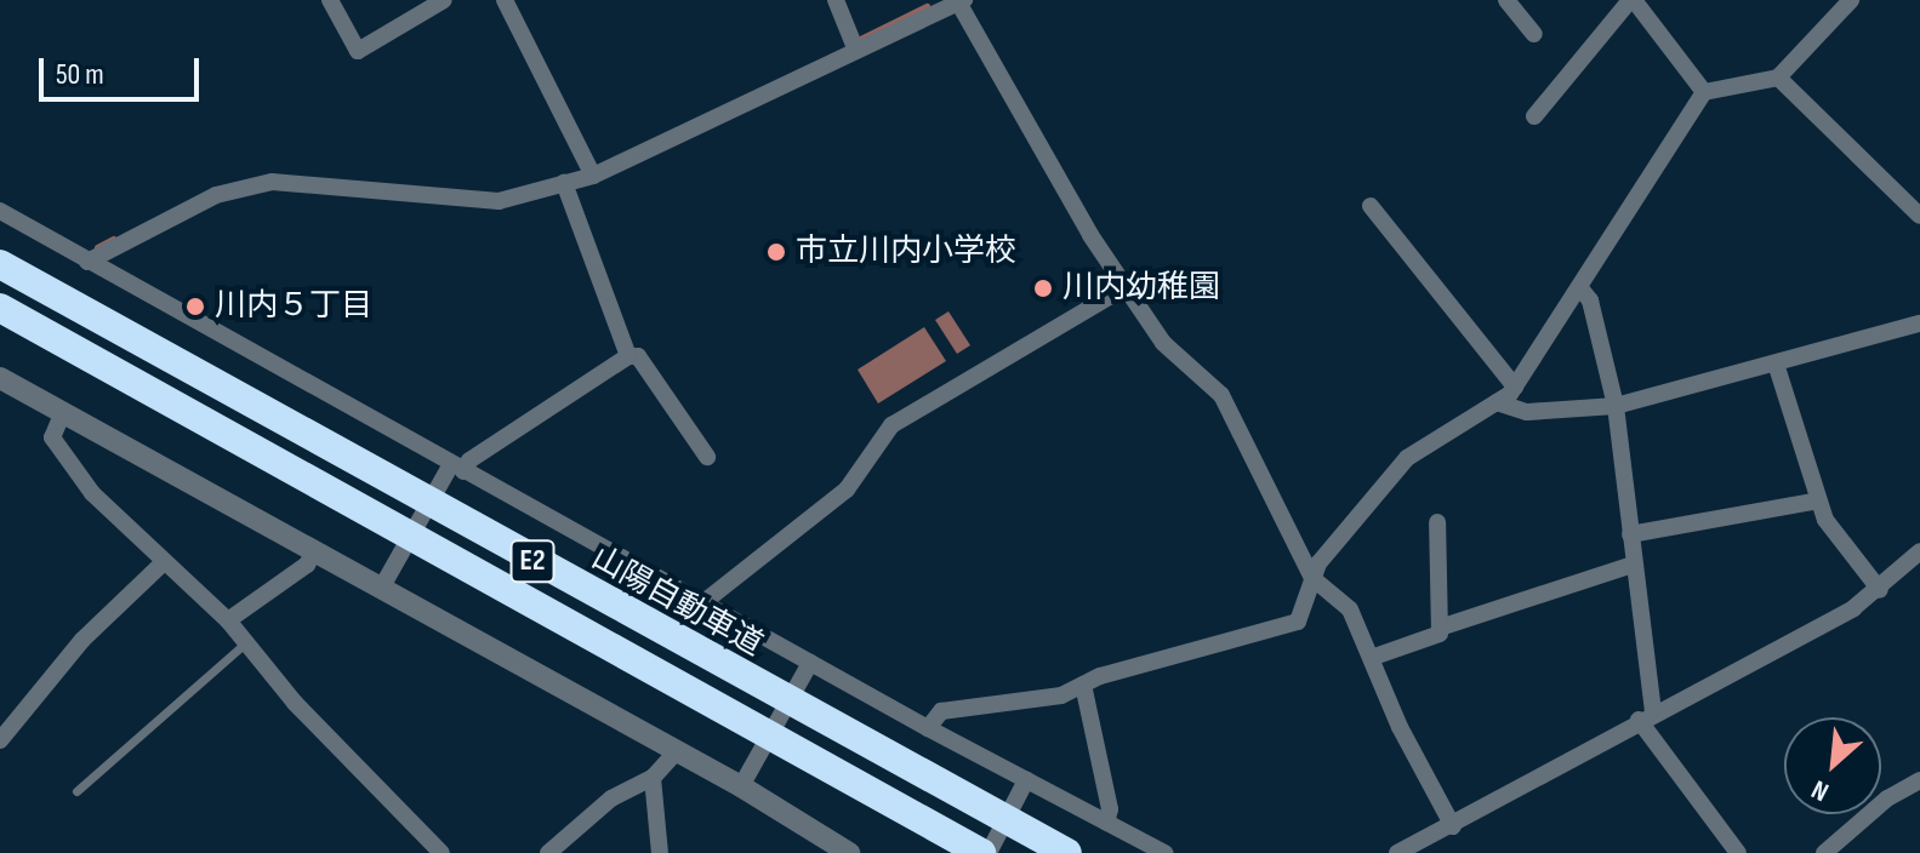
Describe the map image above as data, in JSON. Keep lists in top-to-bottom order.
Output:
{
  "streets": {
    "highway": ["E2", "山陽自動車道"]
  },
  "places": ["市立川内小学校", "川内幼稚園", "川内５丁目"],
  "scale_bar": "50 m",
  "north": "bottom left"
}
